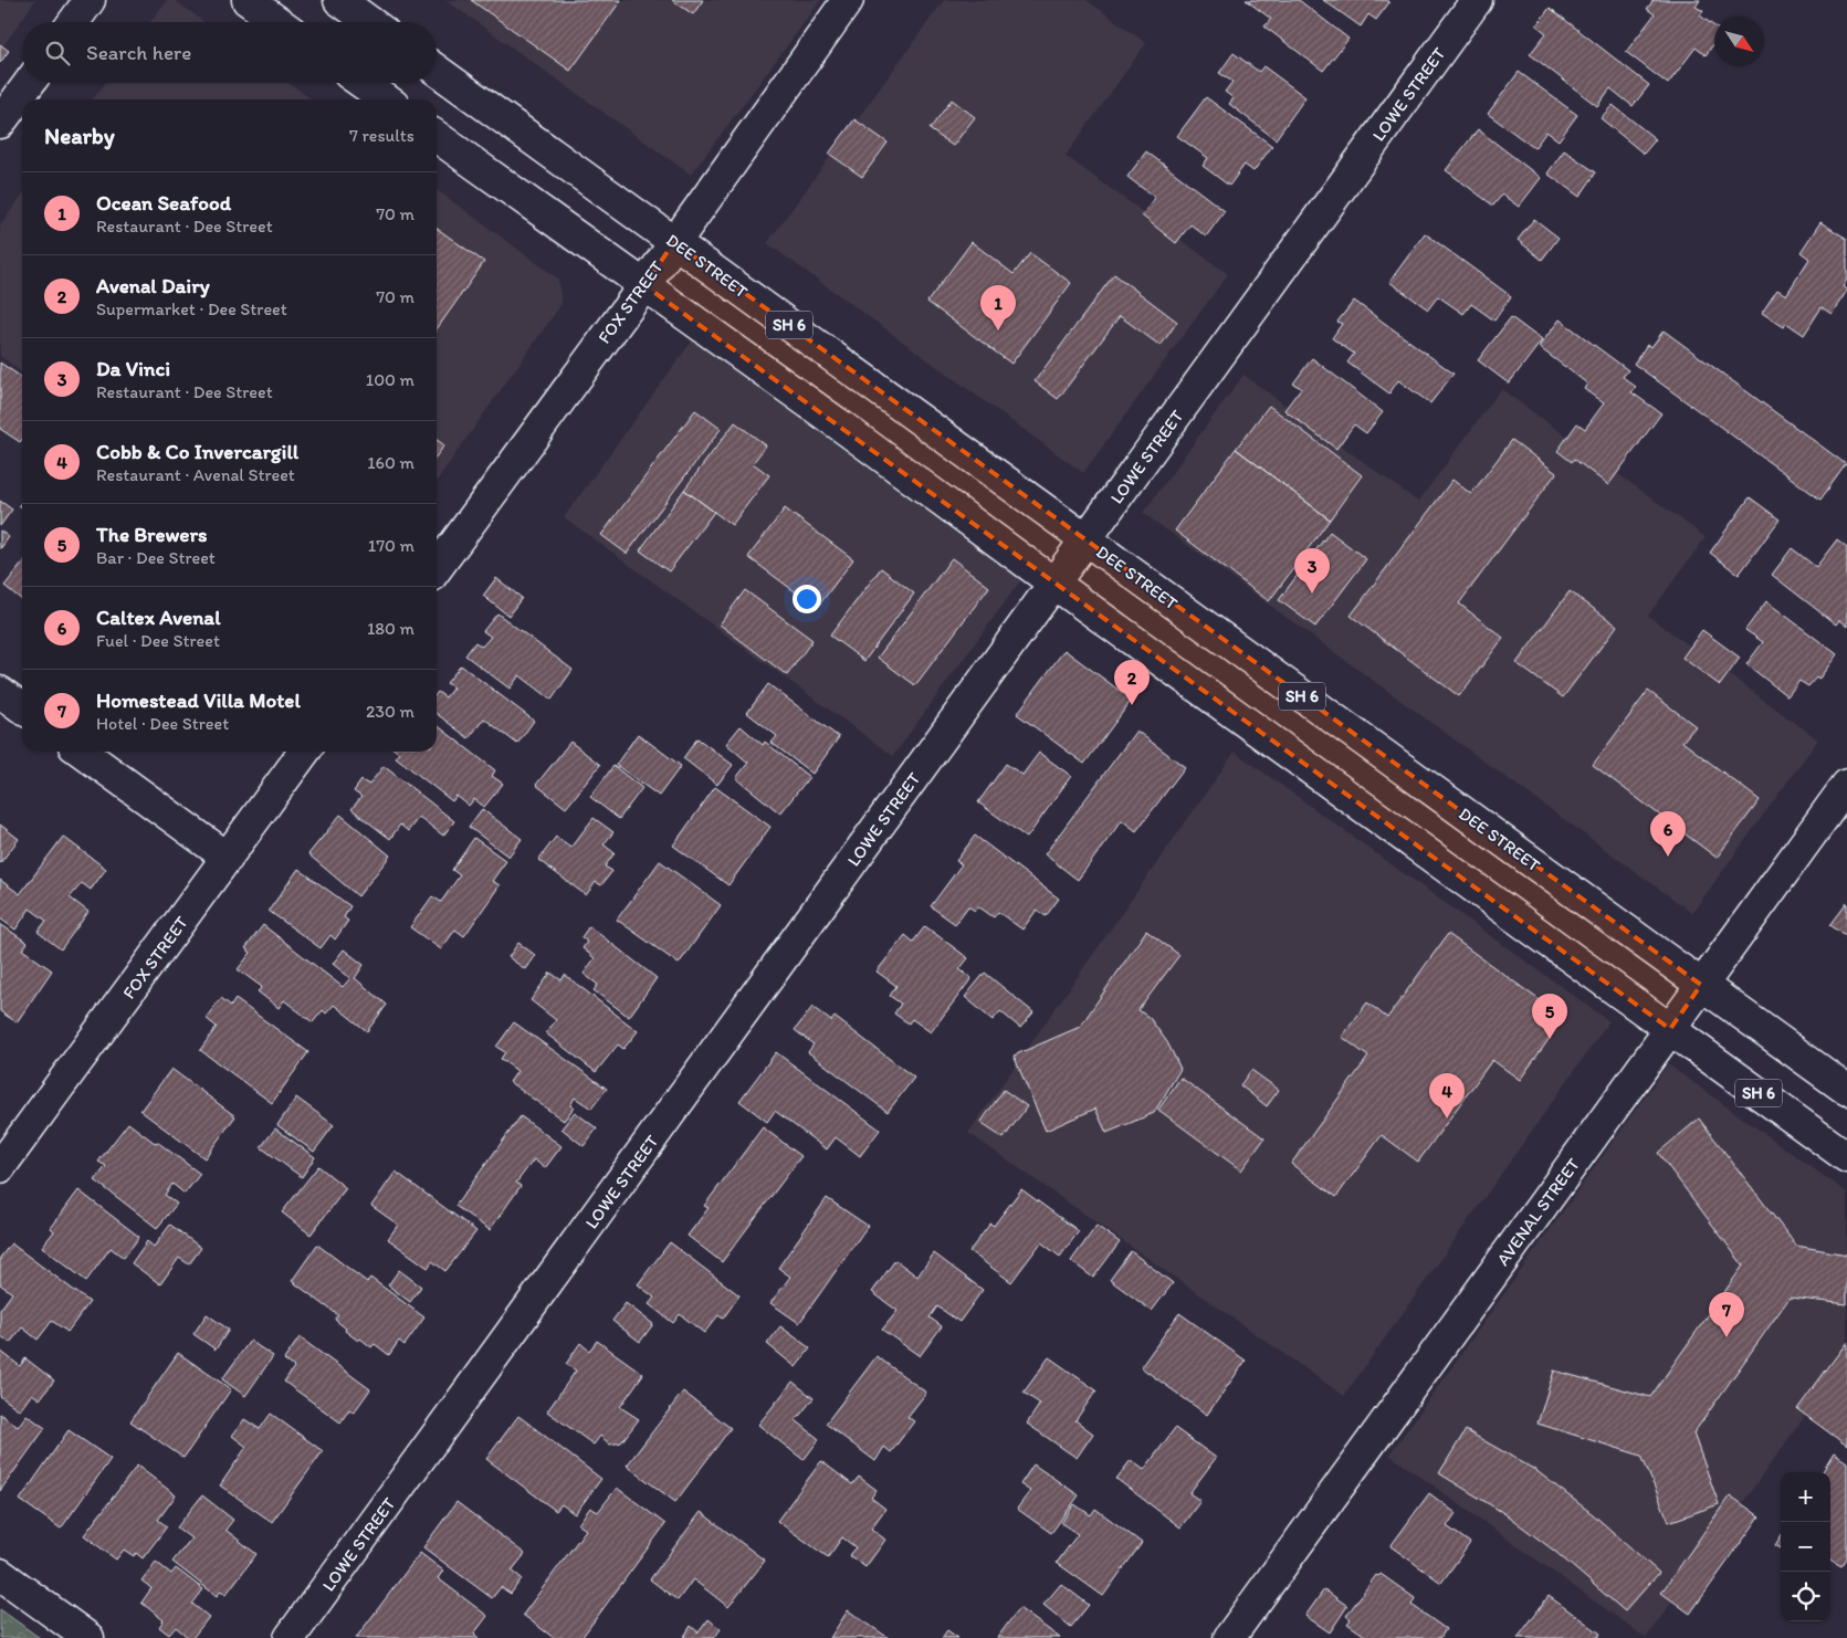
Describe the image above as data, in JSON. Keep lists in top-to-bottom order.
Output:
{
  "streets": {
    "street": [
      "LOWE STREET",
      "DEE STREET",
      "FOX STREET",
      "SH 6",
      "AVENAL STREET"
    ]
  },
  "crossings": [
    ["LOWE STREET", "DEE STREET"],
    ["LOWE STREET", "SH 6"],
    ["DEE STREET", "FOX STREET"],
    ["DEE STREET", "AVENAL STREET"],
    ["FOX STREET", "SH 6"],
    ["SH 6", "AVENAL STREET"]
  ],
  "north": "bottom right",
  "page": {
    "search": "Search here",
    "heading": ["Nearby", "7 results"],
    "list": [
      {
        "mark": "1",
        "name": "Ocean Seafood",
        "note": "Restaurant · Dee Street",
        "value": "70 m"
      },
      {
        "mark": "2",
        "name": "Avenal Dairy",
        "note": "Supermarket · Dee Street",
        "value": "70 m"
      },
      {
        "mark": "3",
        "name": "Da Vinci",
        "note": "Restaurant · Dee Street",
        "value": "100 m"
      },
      {
        "mark": "4",
        "name": "Cobb & Co Invercargill",
        "note": "Restaurant · Avenal Street",
        "value": "160 m"
      },
      {
        "mark": "5",
        "name": "The Brewers",
        "note": "Bar · Dee Street",
        "value": "170 m"
      },
      {
        "mark": "6",
        "name": "Caltex Avenal",
        "note": "Fuel · Dee Street",
        "value": "180 m"
      },
      {
        "mark": "7",
        "name": "Homestead Villa Motel",
        "note": "Hotel · Dee Street",
        "value": "230 m"
      }
    ],
    "pins": [
      "1",
      "3",
      "2",
      "6",
      "5",
      "4",
      "7"
    ],
    "map_buttons": ["+", "−"]
  }
}
